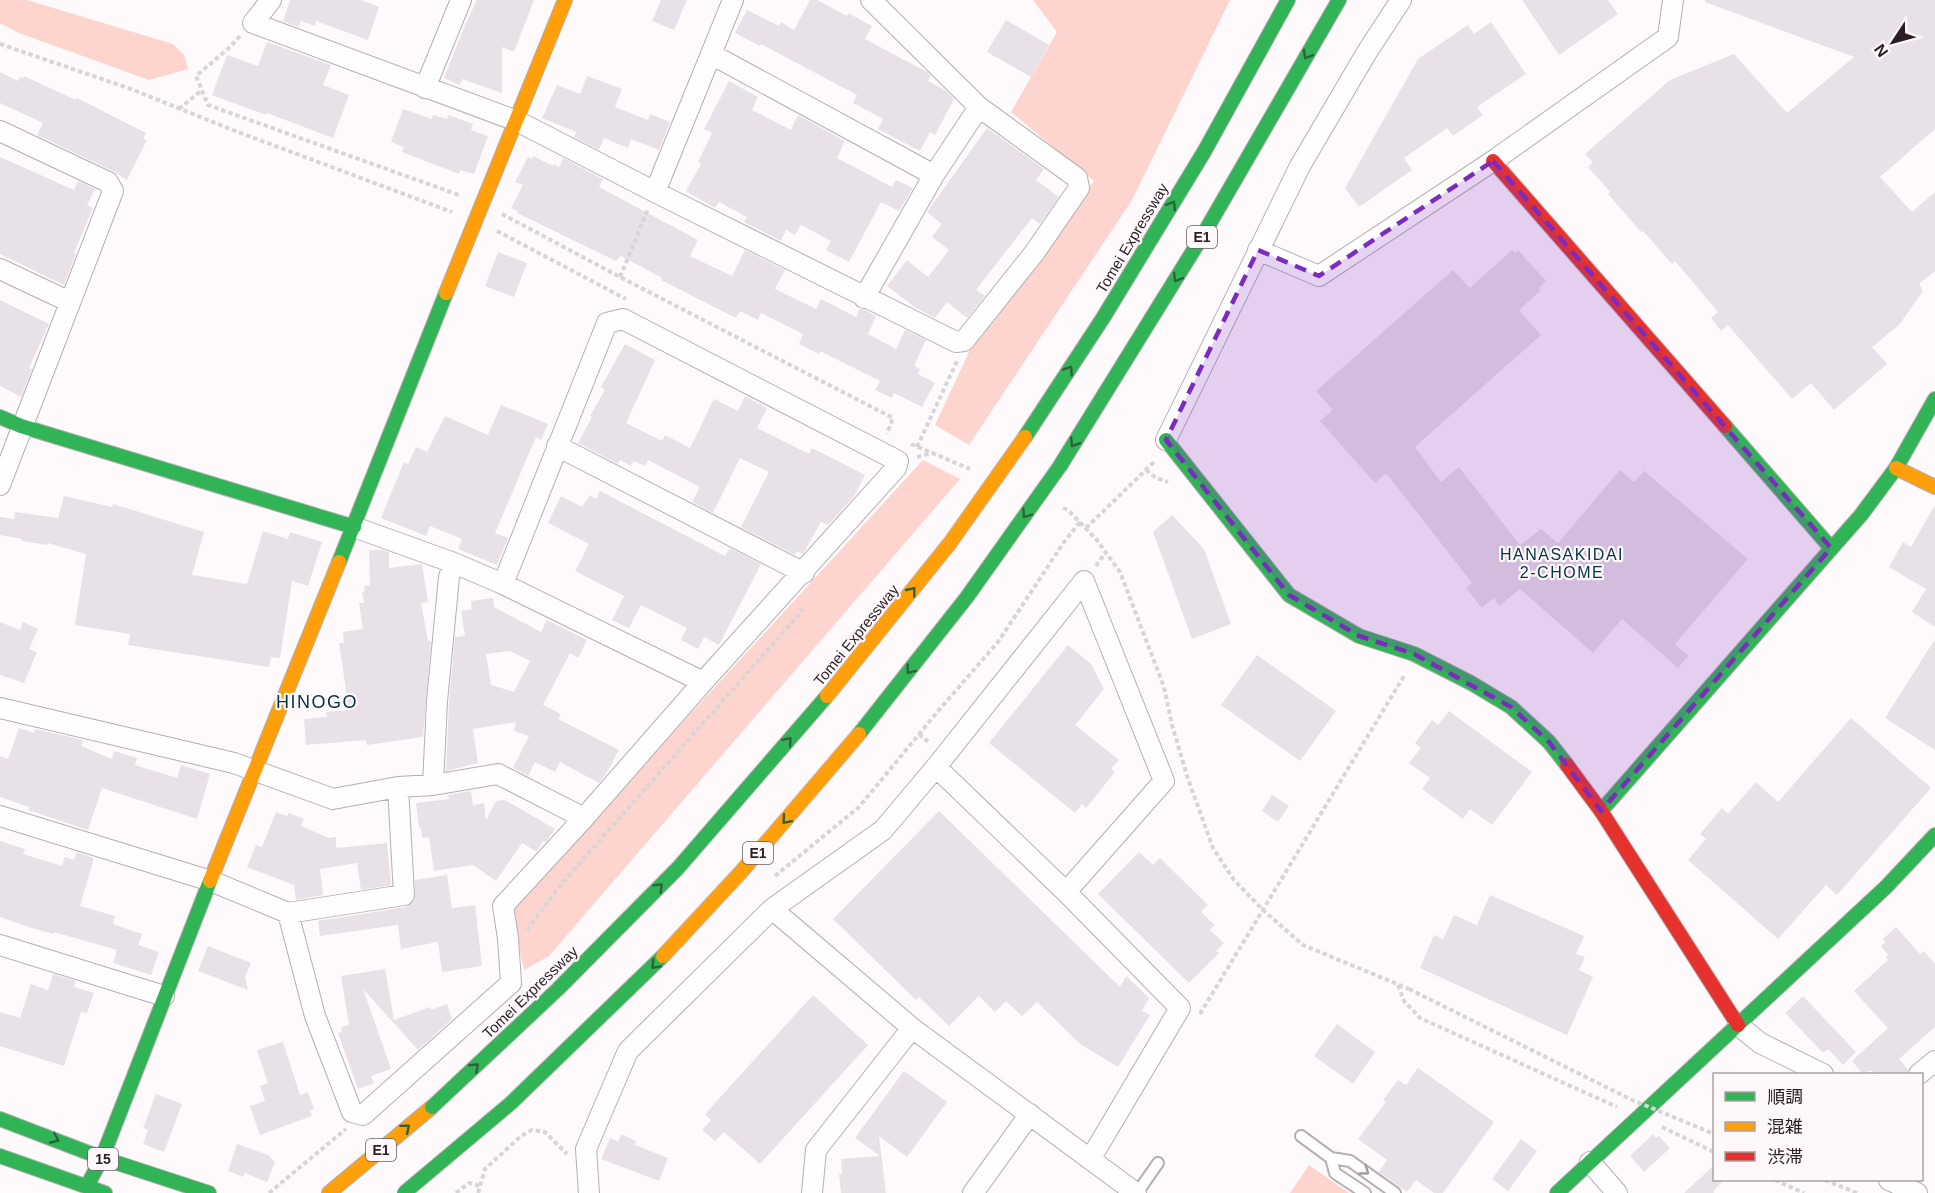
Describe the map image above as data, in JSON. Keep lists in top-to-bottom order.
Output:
{
  "streets": {
    "main road": ["E1", "Tomei Expressway", "15"]
  },
  "districts": ["HANASAKIDAI 2-CHOME", "HINOGO"],
  "legend": ["順調", "混雑", "渋滞"],
  "north": "bottom left"
}
